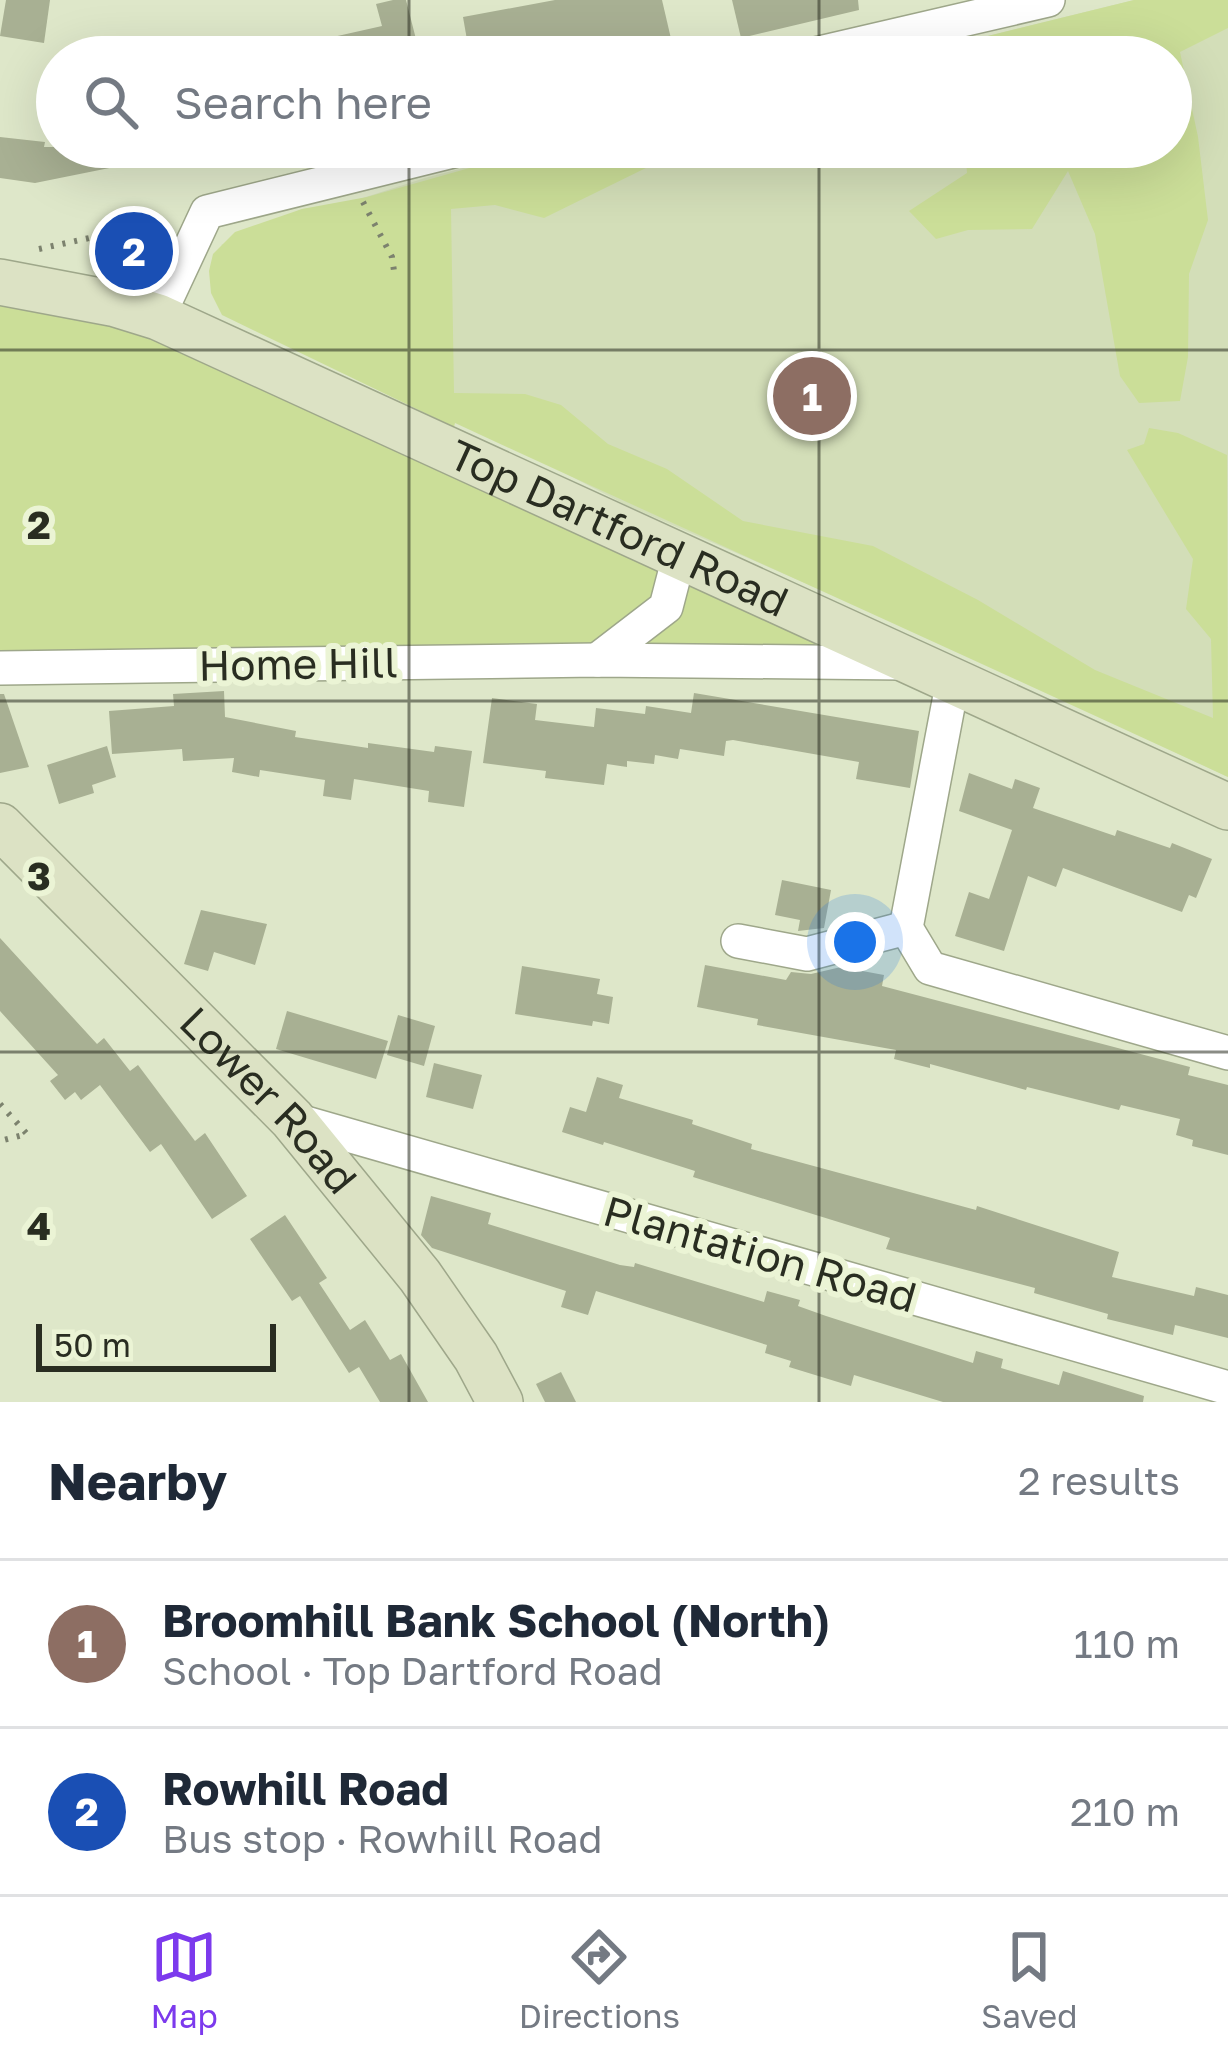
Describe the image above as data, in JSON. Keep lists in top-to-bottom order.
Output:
{
  "streets": {
    "main road": ["Top Dartford Road", "Lower Road"],
    "street": ["Home Hill", "Plantation Road"]
  },
  "crossings": [
    ["Top Dartford Road", "Home Hill"],
    ["Lower Road", "Plantation Road"]
  ],
  "scale_bar": "50 m",
  "page": {
    "search": "Search here",
    "pins": ["2", "1"],
    "scale": "50 m",
    "heading": ["Nearby", "2 results"],
    "list": [
      {
        "mark": "1",
        "name": "Broomhill Bank School (North)",
        "note": "School · Top Dartford Road",
        "value": "110 m"
      },
      {
        "mark": "2",
        "name": "Rowhill Road",
        "note": "Bus stop · Rowhill Road",
        "value": "210 m"
      }
    ],
    "nav": ["Map", "Directions", "Saved"]
  },
  "grid": {
    "rows": ["2", "3", "4"]
  }
}
